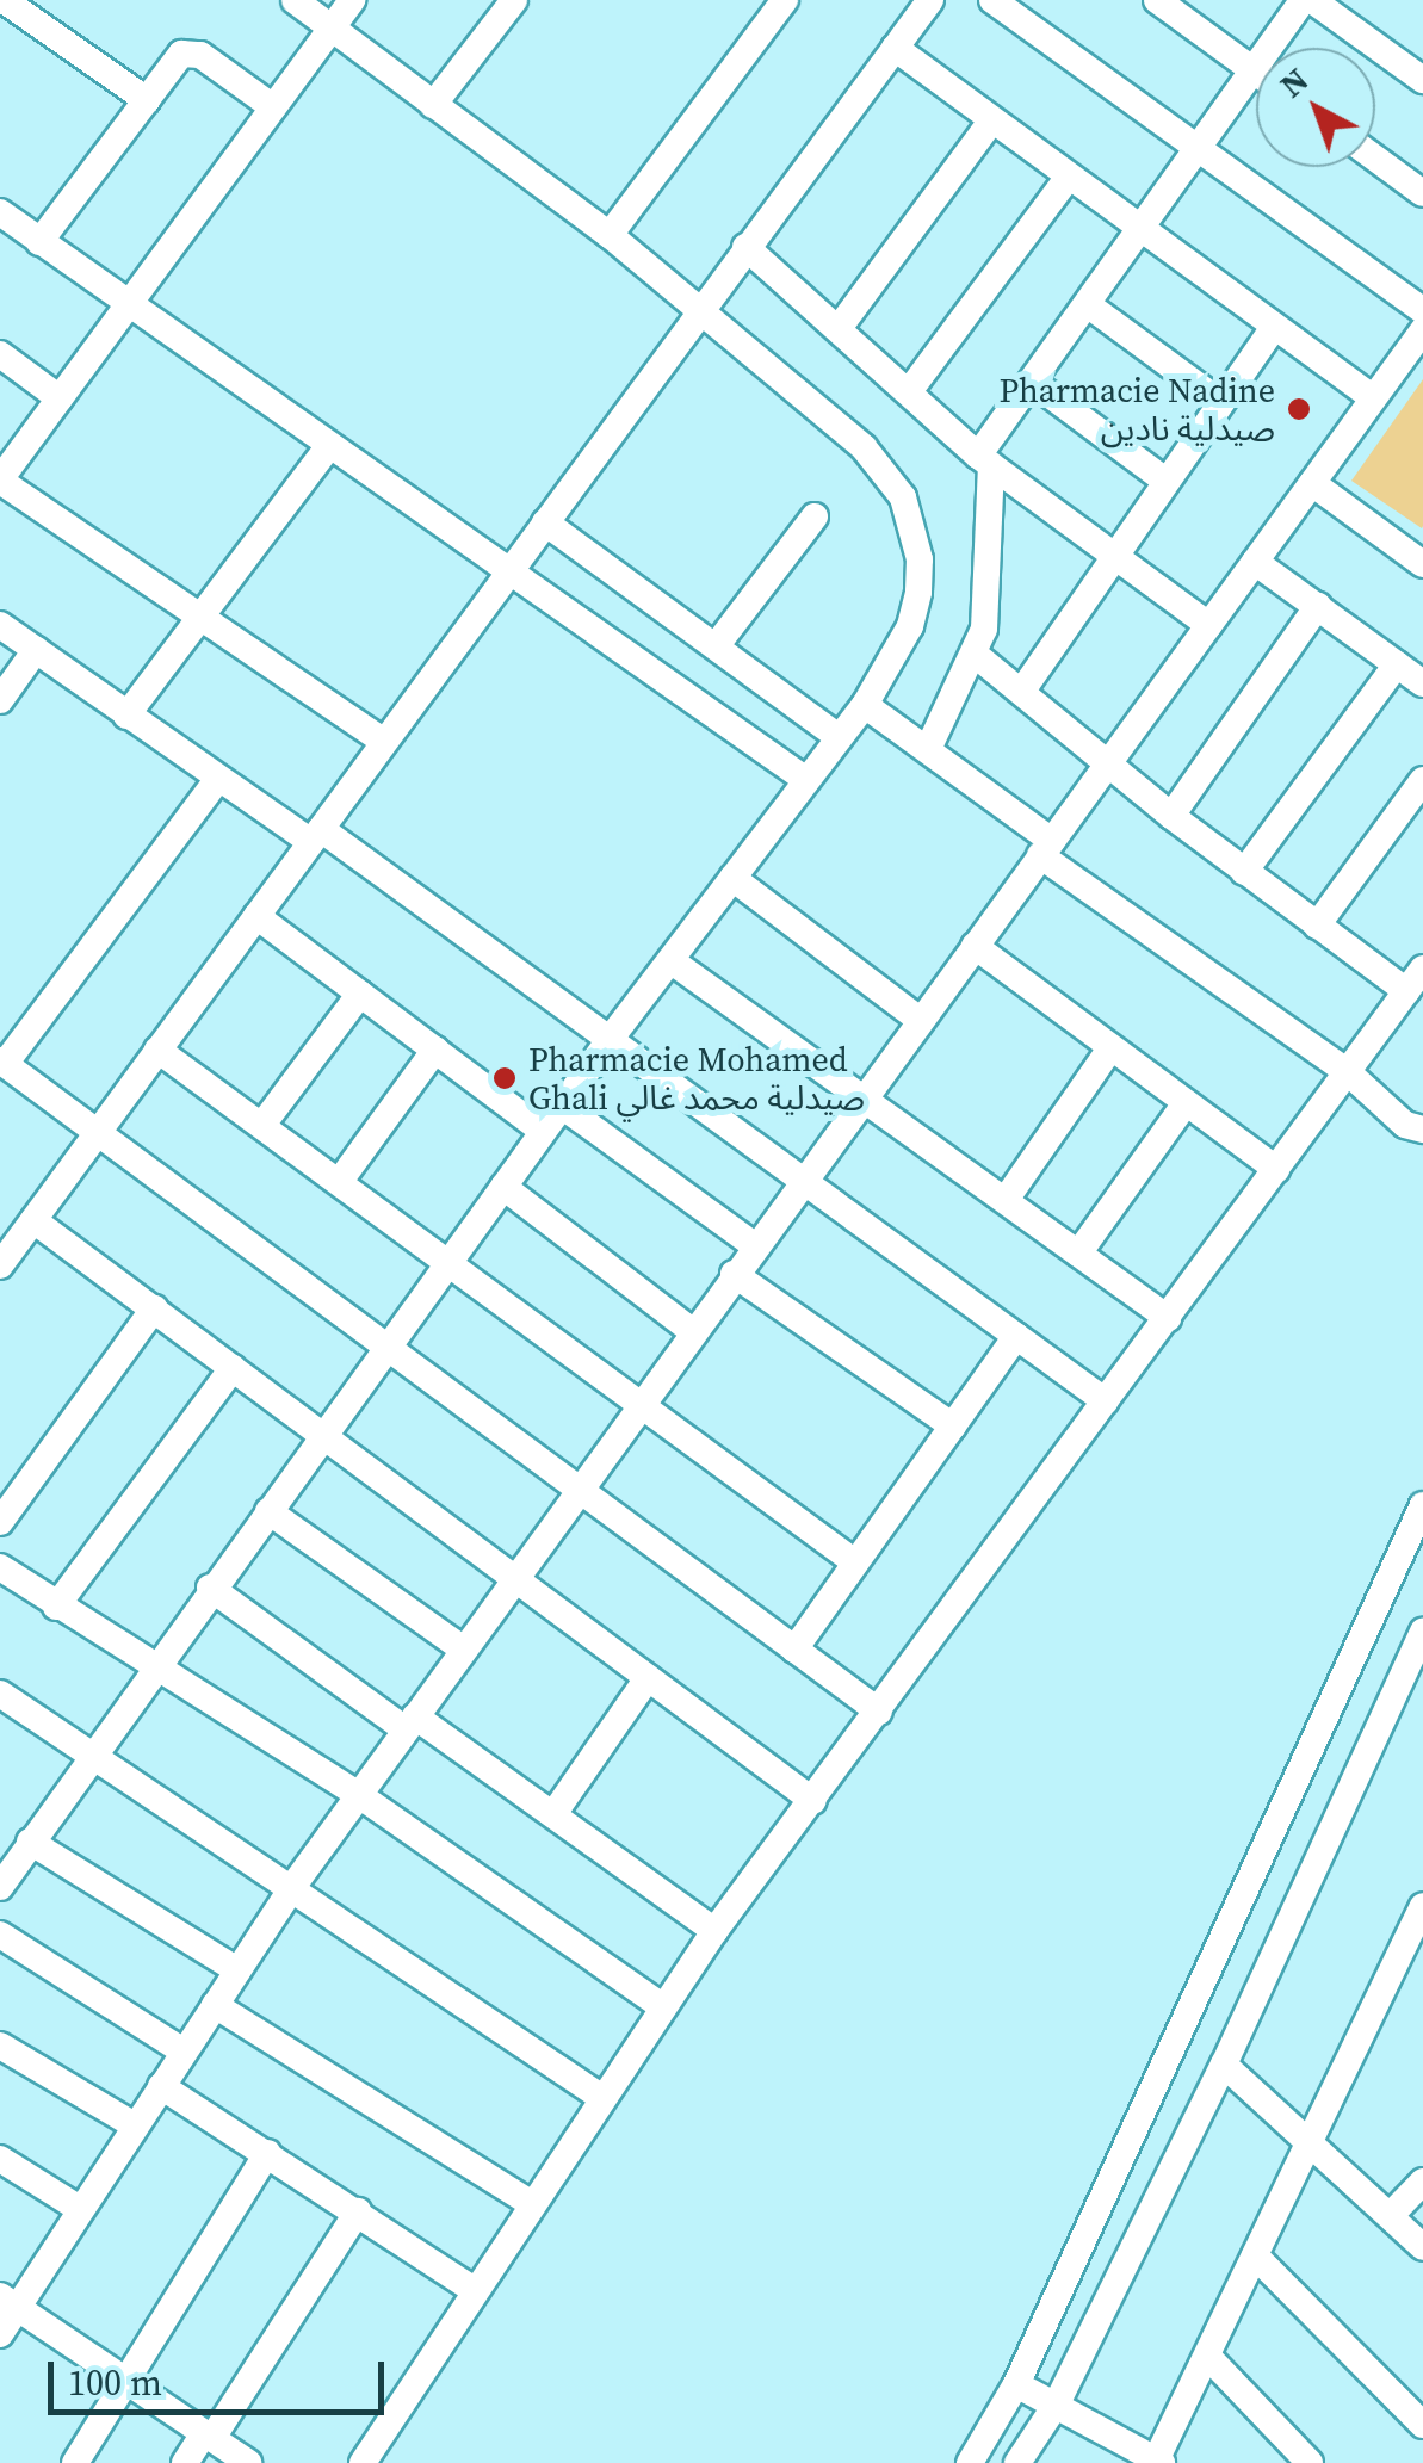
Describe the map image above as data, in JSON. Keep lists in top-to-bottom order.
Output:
{
  "places": ["Pharmacie Nadine صيدلية نادين", "Pharmacie Mohamed Ghali صيدلية محمد غالي"],
  "scale_bar": "100 m",
  "north": "top left"
}
